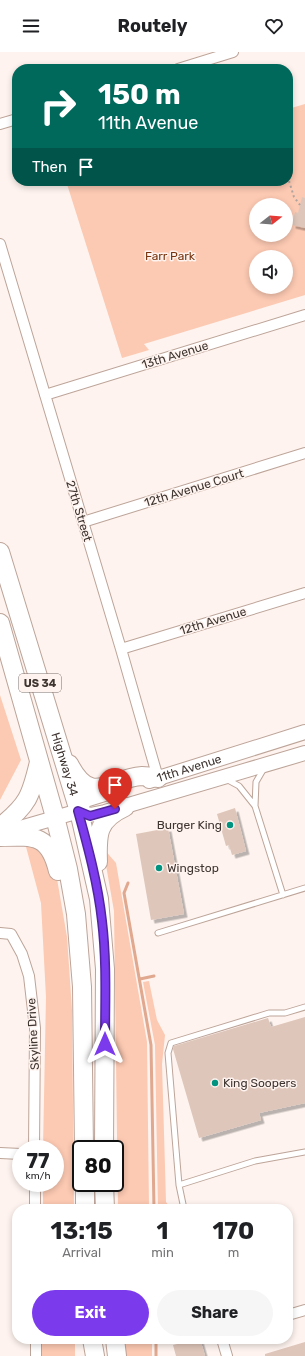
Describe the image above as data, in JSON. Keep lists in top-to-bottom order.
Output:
{
  "streets": {
    "highway": ["US 34", "Highway 34"],
    "main road": ["11th Avenue"],
    "street": [
      "13th Avenue",
      "12th Avenue Court",
      "27th Street",
      "12th Avenue",
      "Skyline Drive"
    ]
  },
  "crossings": [
    ["13th Avenue", "27th Street"],
    ["12th Avenue Court", "27th Street"],
    ["27th Street", "12th Avenue"],
    ["27th Street", "11th Avenue"],
    ["Highway 34", "11th Avenue"]
  ],
  "parks": ["Farr Park"],
  "places": ["Burger King", "Wingstop", "King Soopers"],
  "north": "right",
  "page": {
    "header": "Routely",
    "turn": ["150 m", "11th Avenue"],
    "then": "Then",
    "speed": "77 km/h",
    "limit": "80",
    "eta": [
      "13:15",
      "Arrival",
      "1",
      "min",
      "170",
      "m"
    ],
    "buttons": ["Exit", "Share"]
  }
}
